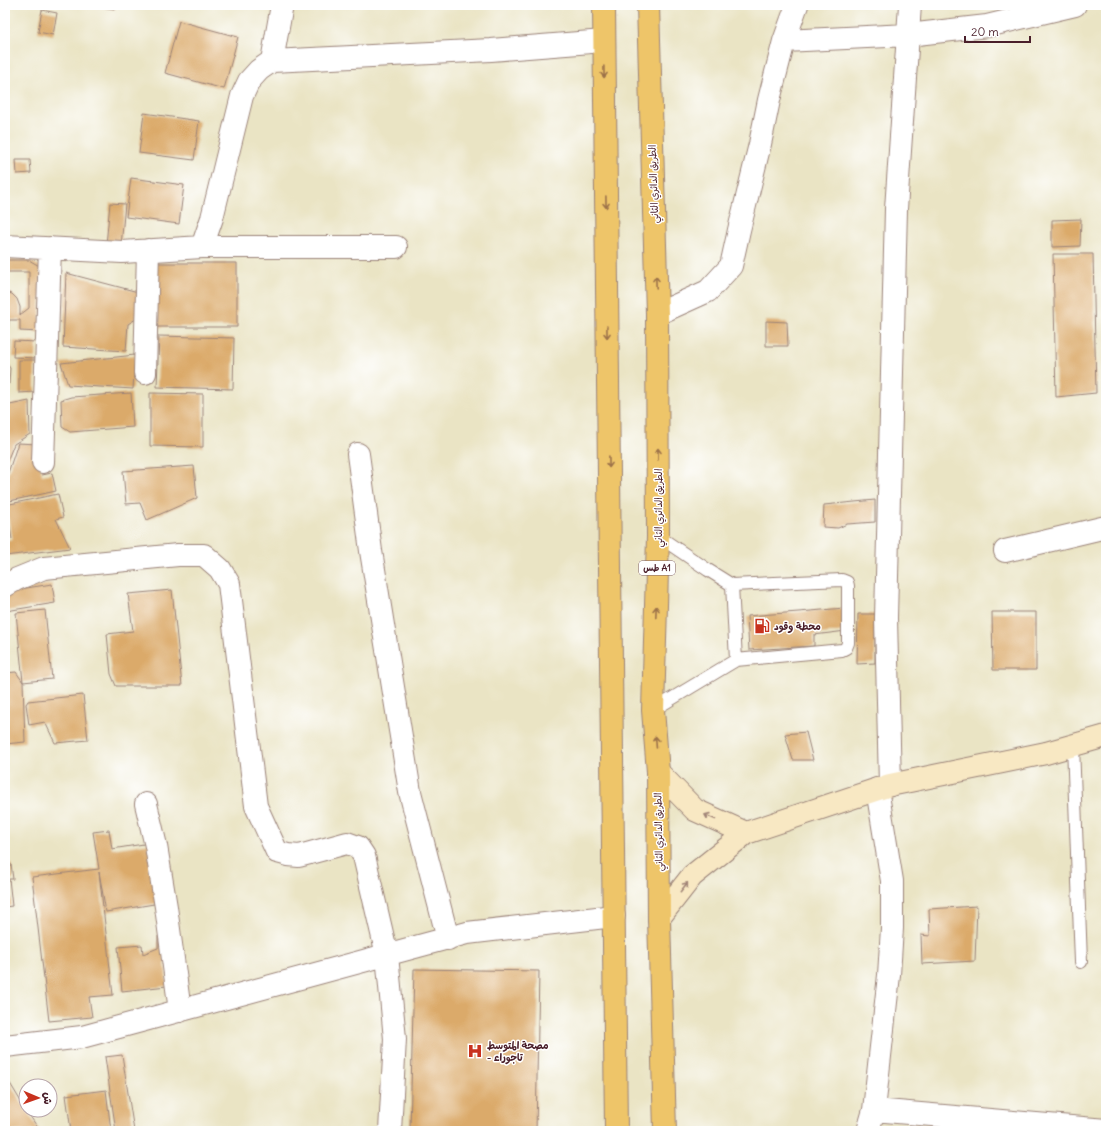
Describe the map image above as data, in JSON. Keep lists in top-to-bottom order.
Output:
{
  "streets": {
    "highway": ["الطريق الدائري الثاني", "طس A1"]
  },
  "places": {
    "fuel station": ["محطة وقود"],
    "hospital": ["مصحة المتوسط - تاجوراء"]
  },
  "scale_bar": "20 m",
  "north": "right"
}
